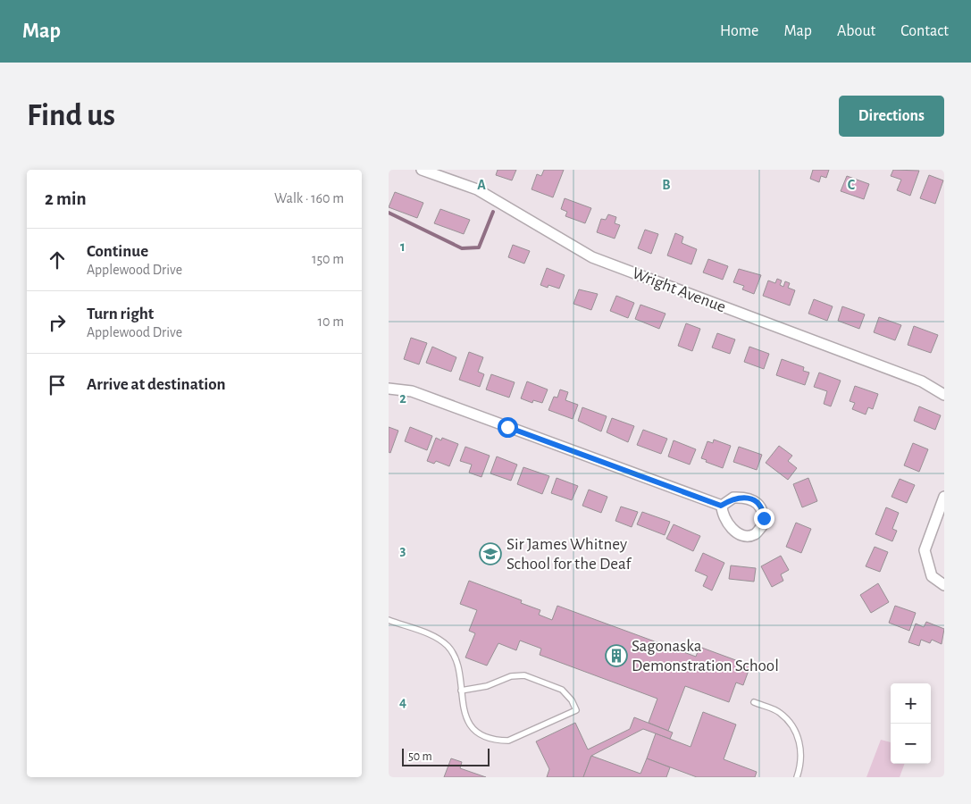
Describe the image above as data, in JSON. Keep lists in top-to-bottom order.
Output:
{
  "streets": {
    "street": ["Wright Avenue"]
  },
  "places": {
    "school or university": ["Sir James Whitney School for the Deaf"],
    "building": ["Sagonaska Demonstration School"]
  },
  "scale_bar": "50 m",
  "page": {
    "header": "Map",
    "nav": [
      "Home",
      "Map",
      "About",
      "Contact"
    ],
    "buttons": "Directions",
    "title": "Find us",
    "heading": ["2 min", "Walk · 160 m"],
    "list": [
      ["Continue", "Applewood Drive", "150 m"],
      ["Turn right", "Applewood Drive", "10 m"],
      "Arrive at destination"
    ],
    "map_buttons": ["+", "−"],
    "scale": "50 m"
  },
  "grid": {
    "columns": ["A", "B", "C"],
    "rows": [
      "1",
      "2",
      "3",
      "4"
    ]
  }
}
